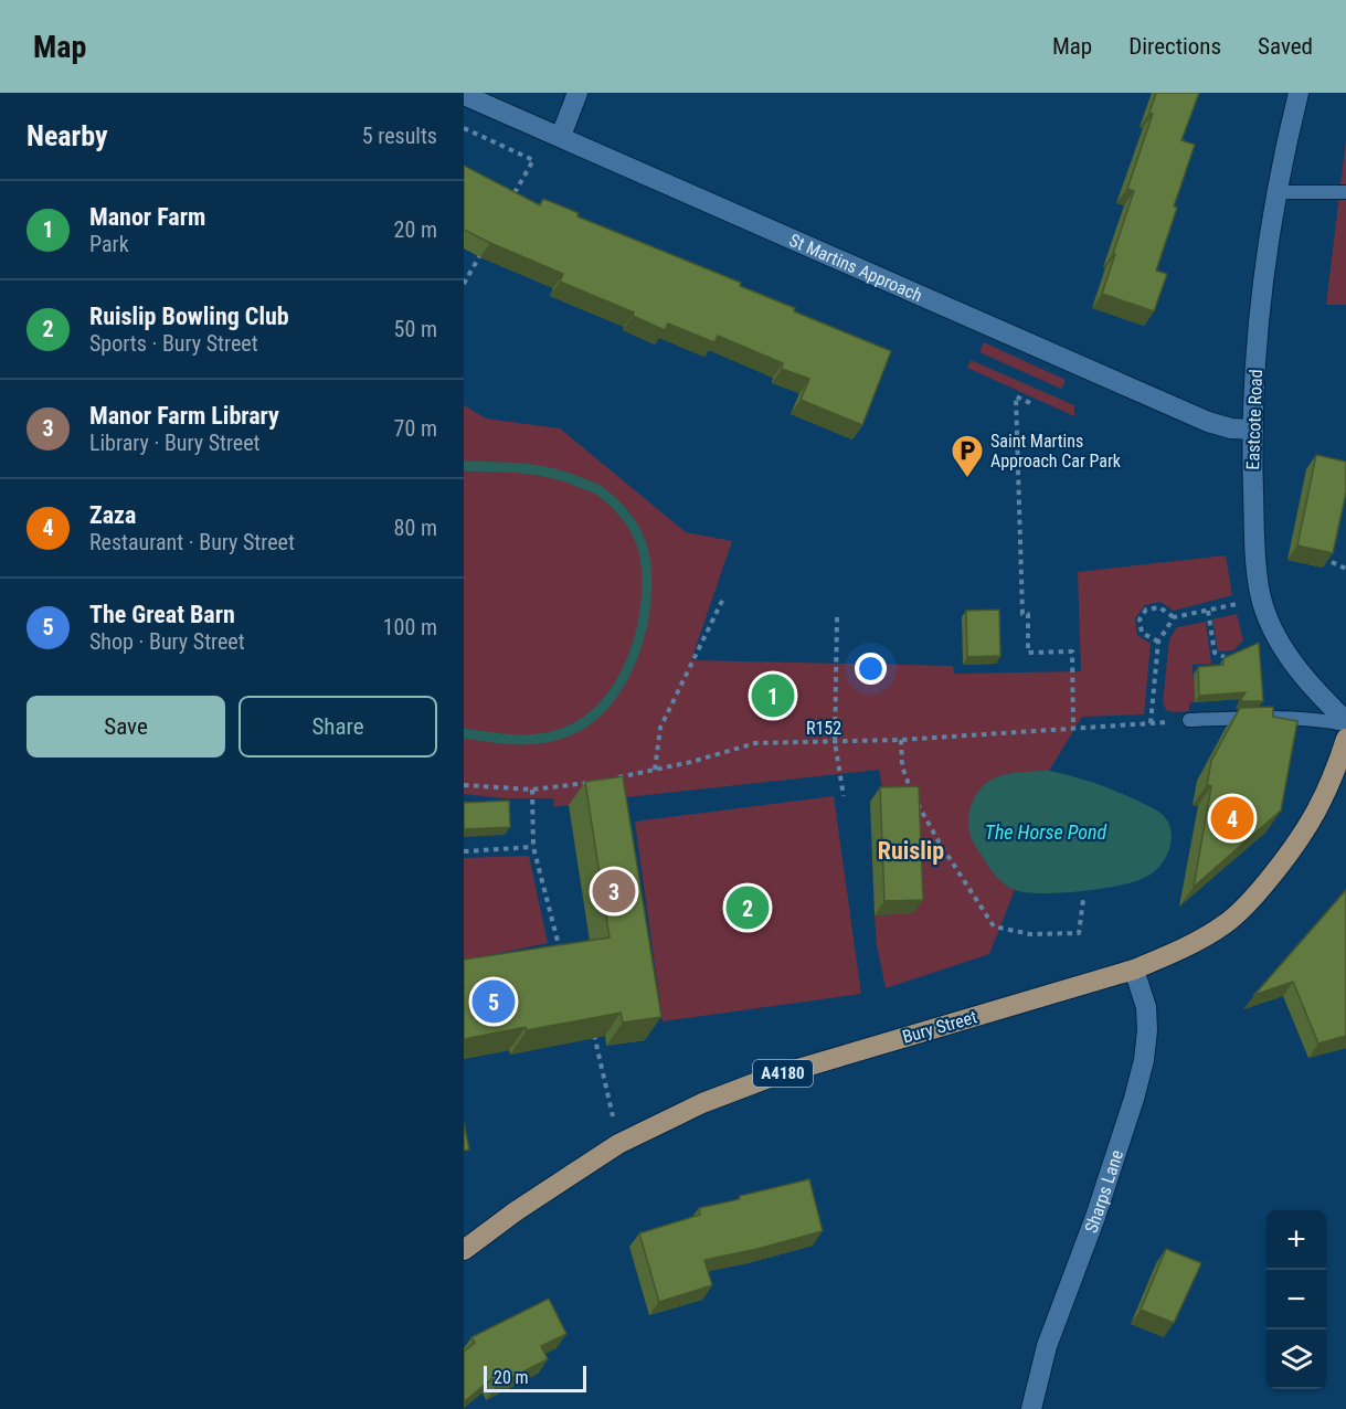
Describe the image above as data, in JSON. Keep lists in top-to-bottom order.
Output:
{
  "streets": {
    "main road": ["Bury Street", "A4180"],
    "street": ["St Martins Approach", "Eastcote Road", "Sharps Lane"],
    "path": ["R152"]
  },
  "crossings": [
    ["St Martins Approach", "Eastcote Road"],
    ["Bury Street", "Sharps Lane"]
  ],
  "districts": ["Ruislip"],
  "water": ["The Horse Pond"],
  "places": {
    "parking": ["Saint Martins Approach Car Park"]
  },
  "scale_bar": "20 m",
  "page": {
    "header": "Map",
    "nav": ["Map", "Directions", "Saved"],
    "heading": ["Nearby", "5 results"],
    "list": [
      {
        "mark": "1",
        "name": "Manor Farm",
        "note": "Park",
        "value": "20 m"
      },
      {
        "mark": "2",
        "name": "Ruislip Bowling Club",
        "note": "Sports · Bury Street",
        "value": "50 m"
      },
      {
        "mark": "3",
        "name": "Manor Farm Library",
        "note": "Library · Bury Street",
        "value": "70 m"
      },
      {
        "mark": "4",
        "name": "Zaza",
        "note": "Restaurant · Bury Street",
        "value": "80 m"
      },
      {
        "mark": "5",
        "name": "The Great Barn",
        "note": "Shop · Bury Street",
        "value": "100 m"
      }
    ],
    "pins": [
      "1",
      "4",
      "3",
      "2",
      "5"
    ],
    "buttons": ["Save", "Share"],
    "map_buttons": ["+", "−"],
    "scale": "20 m"
  }
}
